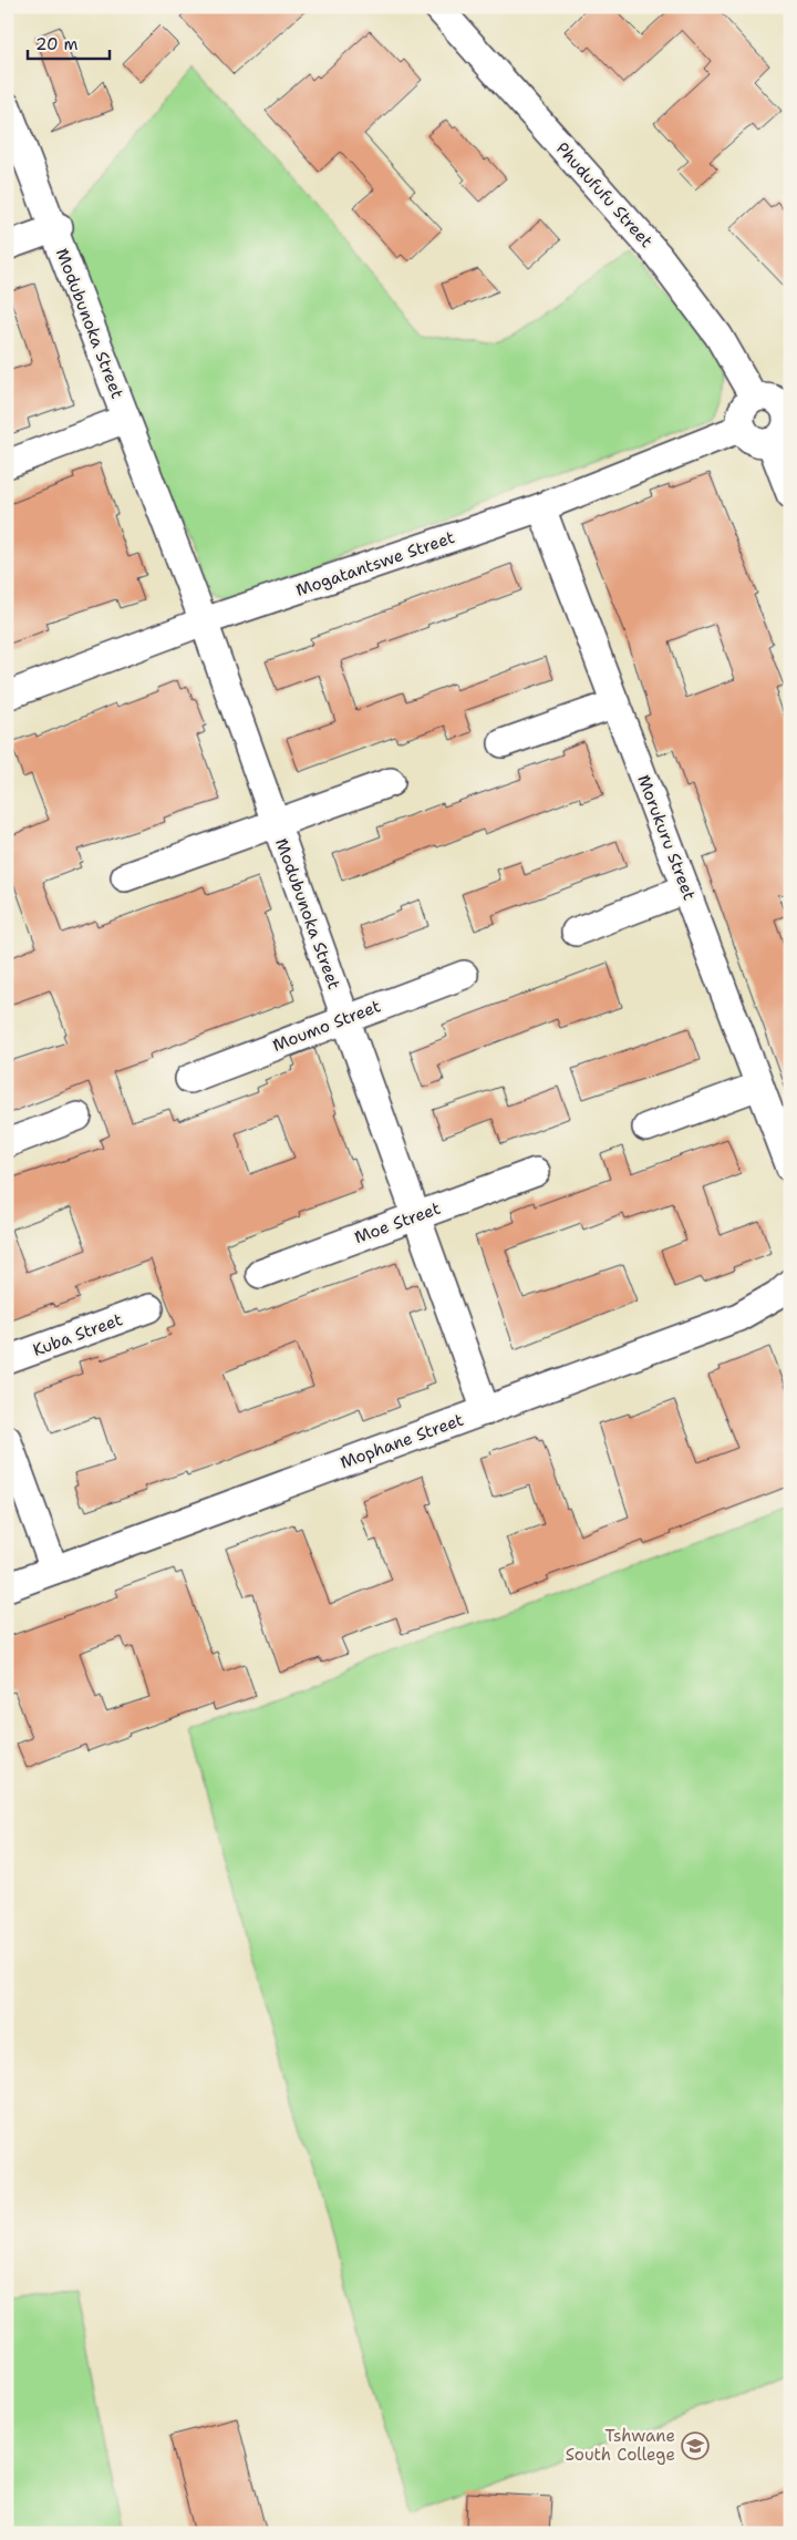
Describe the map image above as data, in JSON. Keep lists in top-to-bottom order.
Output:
{
  "streets": {
    "street": [
      "Phudufufu Street",
      "Modubunoka Street",
      "Mogatantswe Street",
      "Morukuru Street",
      "Moumo Street",
      "Moe Street",
      "Kuba Street",
      "Mophane Street"
    ]
  },
  "crossings": [
    ["Phudufufu Street", "Mogatantswe Street"],
    ["Modubunoka Street", "Mogatantswe Street"],
    ["Modubunoka Street", "Moumo Street"],
    ["Modubunoka Street", "Moe Street"],
    ["Modubunoka Street", "Mophane Street"],
    ["Mogatantswe Street", "Morukuru Street"]
  ],
  "places": {
    "school or university": ["Tshwane South College"]
  },
  "scale_bar": "20 m"
}
